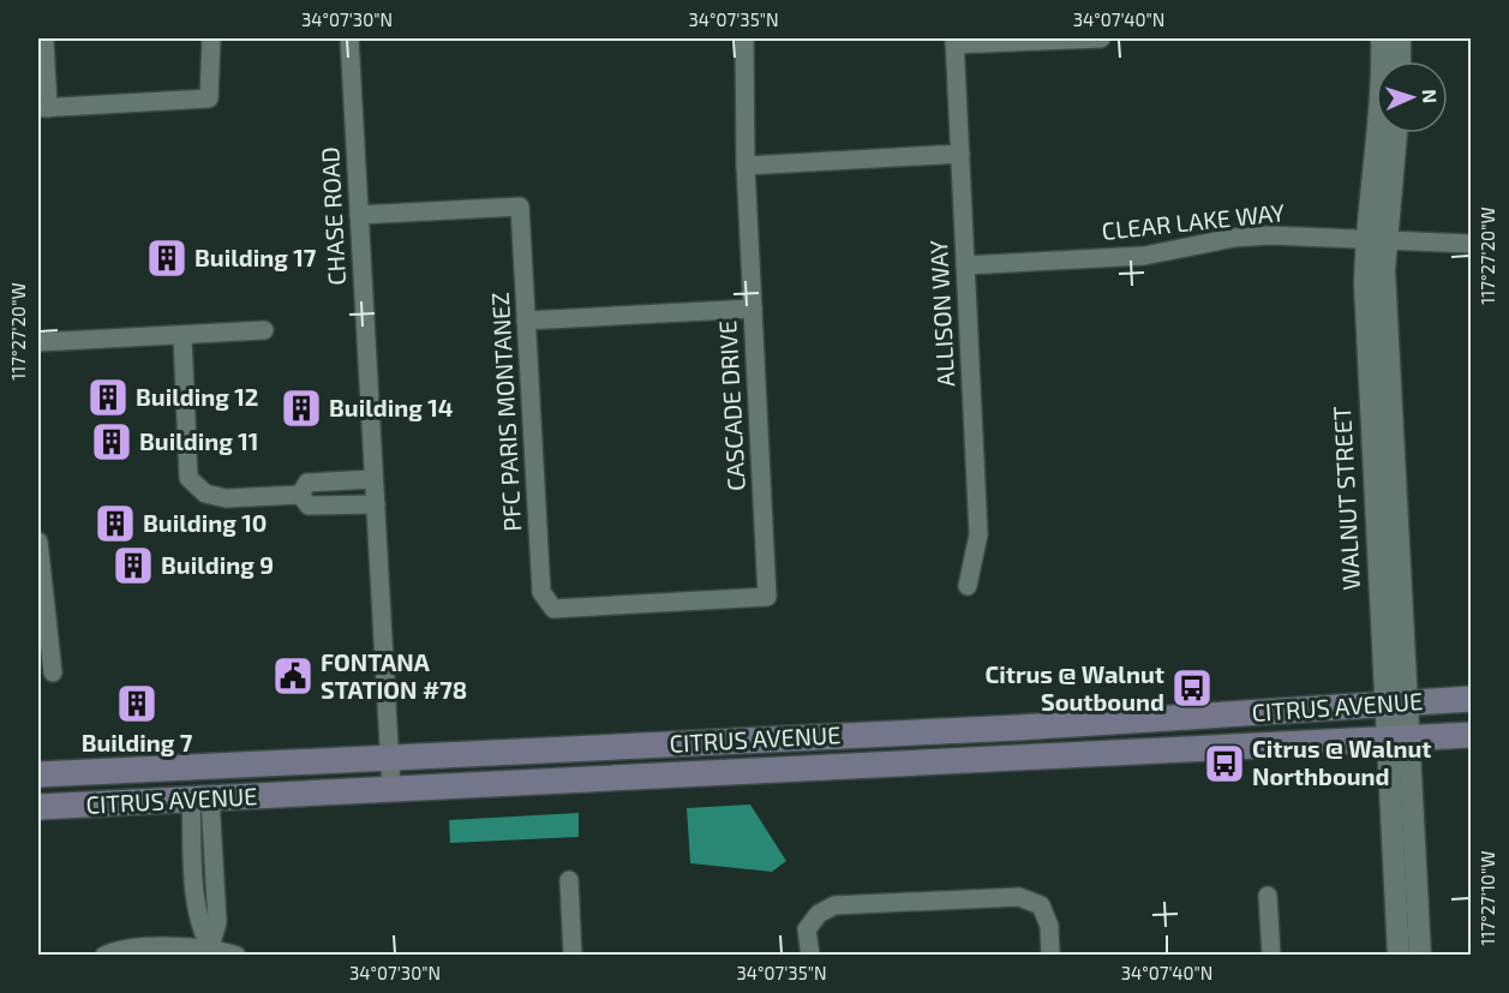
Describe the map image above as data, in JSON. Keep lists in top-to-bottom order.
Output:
{
  "streets": {
    "main road": ["CITRUS AVENUE"],
    "street": [
      "CHASE ROAD",
      "CLEAR LAKE WAY",
      "ALLISON WAY",
      "CASCADE DRIVE",
      "PFC PARIS MONTANEZ",
      "WALNUT STREET"
    ]
  },
  "crossings": [
    ["CHASE ROAD", "PFC PARIS MONTANEZ"],
    ["CHASE ROAD", "CITRUS AVENUE"],
    ["CLEAR LAKE WAY", "ALLISON WAY"],
    ["CLEAR LAKE WAY", "WALNUT STREET"],
    ["CASCADE DRIVE", "PFC PARIS MONTANEZ"],
    ["WALNUT STREET", "CITRUS AVENUE"]
  ],
  "places": {
    "building": [
      "Building 17",
      "Building 12",
      "Building 14",
      "Building 11",
      "Building 10",
      "Building 9",
      "Building 7"
    ],
    "public building": ["FONTANA STATION #78"],
    "bus stop": ["Citrus @ Walnut Soutbound", "Citrus @ Walnut Northbound"]
  },
  "north": "right",
  "coordinates": [
    "34°07'30\"N",
    "34°07'35\"N",
    "34°07'40\"N",
    "117°27'20\"W",
    "117°27'10\"W"
  ]
}
